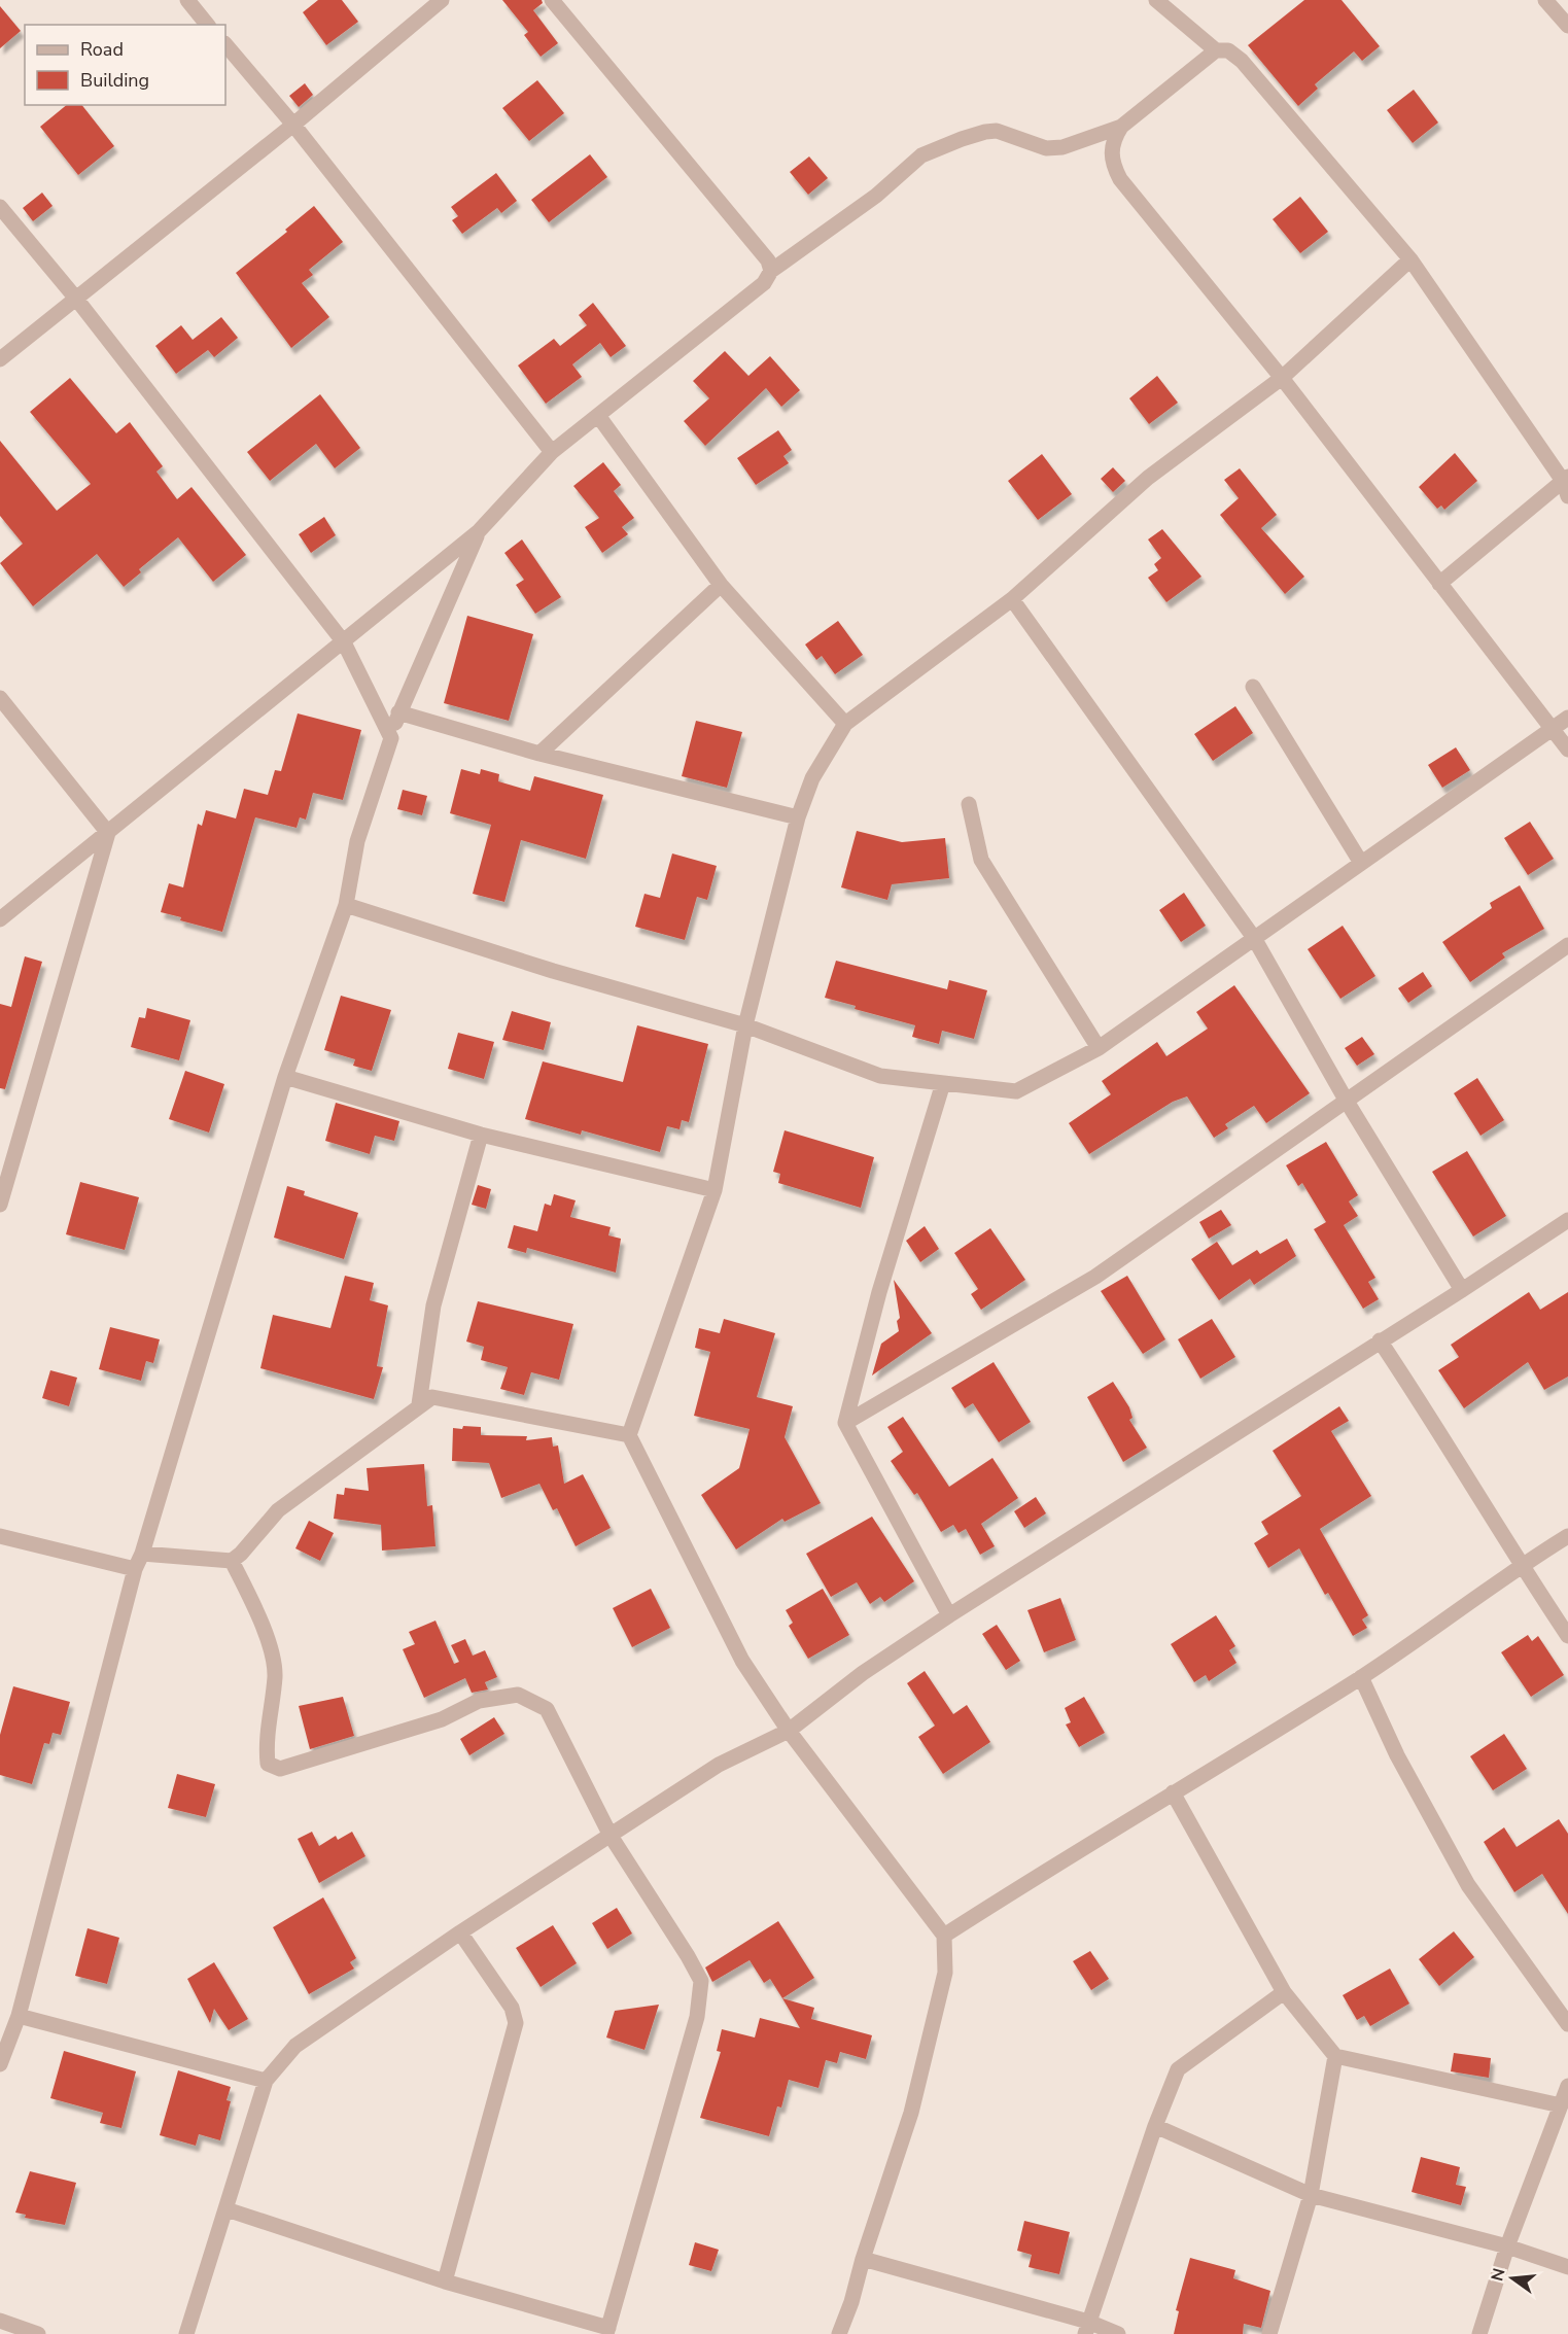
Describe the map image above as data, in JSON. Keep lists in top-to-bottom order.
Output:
{
  "legend": ["Road", "Building"],
  "north": "left"
}
